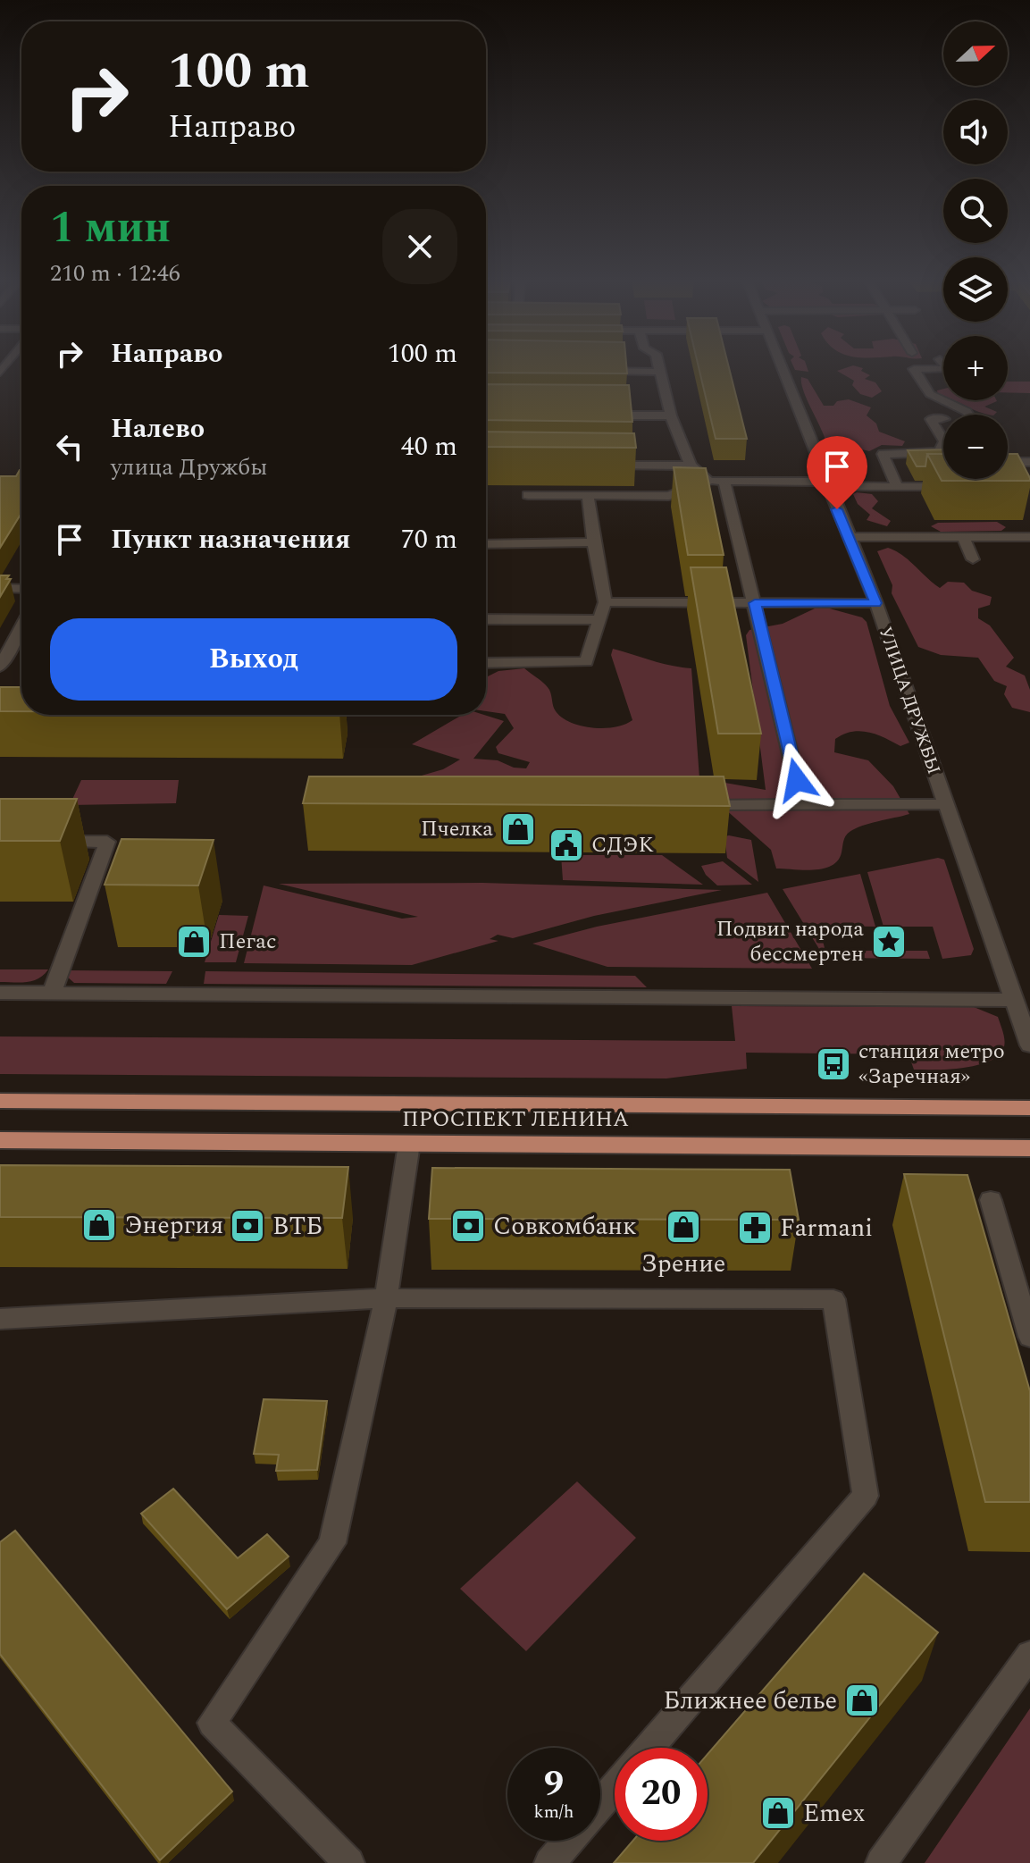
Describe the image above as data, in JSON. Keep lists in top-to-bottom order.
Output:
{
  "streets": {
    "main road": ["ПРОСПЕКТ ЛЕНИНА"],
    "street": ["УЛИЦА ДРУЖБЫ"]
  },
  "places": {
    "shop": [
      "Пчелка",
      "Пегас",
      "Энергия",
      "Зрение",
      "Ближнее белье",
      "Emex"
    ],
    "public building": ["СДЭК"],
    "place": ["Подвиг народа бессмертен"],
    "bus stop": ["станция метро «Заречная»"],
    "bank": ["ВТБ", "Совкомбанк"],
    "pharmacy": ["Farmani"]
  },
  "north": "right",
  "page": {
    "map_buttons": ["+", "−"],
    "turn": ["100 m", "Направо"],
    "heading": ["1 мин", "210 m · 12:46"],
    "list": [
      {
        "name": "Направо",
        "value": "100 m"
      },
      {
        "name": "Налево",
        "note": "улица Дружбы",
        "value": "40 m"
      },
      {
        "name": "Пункт назначения",
        "value": "70 m"
      }
    ],
    "buttons": "Выход",
    "speed": "9 km/h",
    "limit": "20"
  }
}
